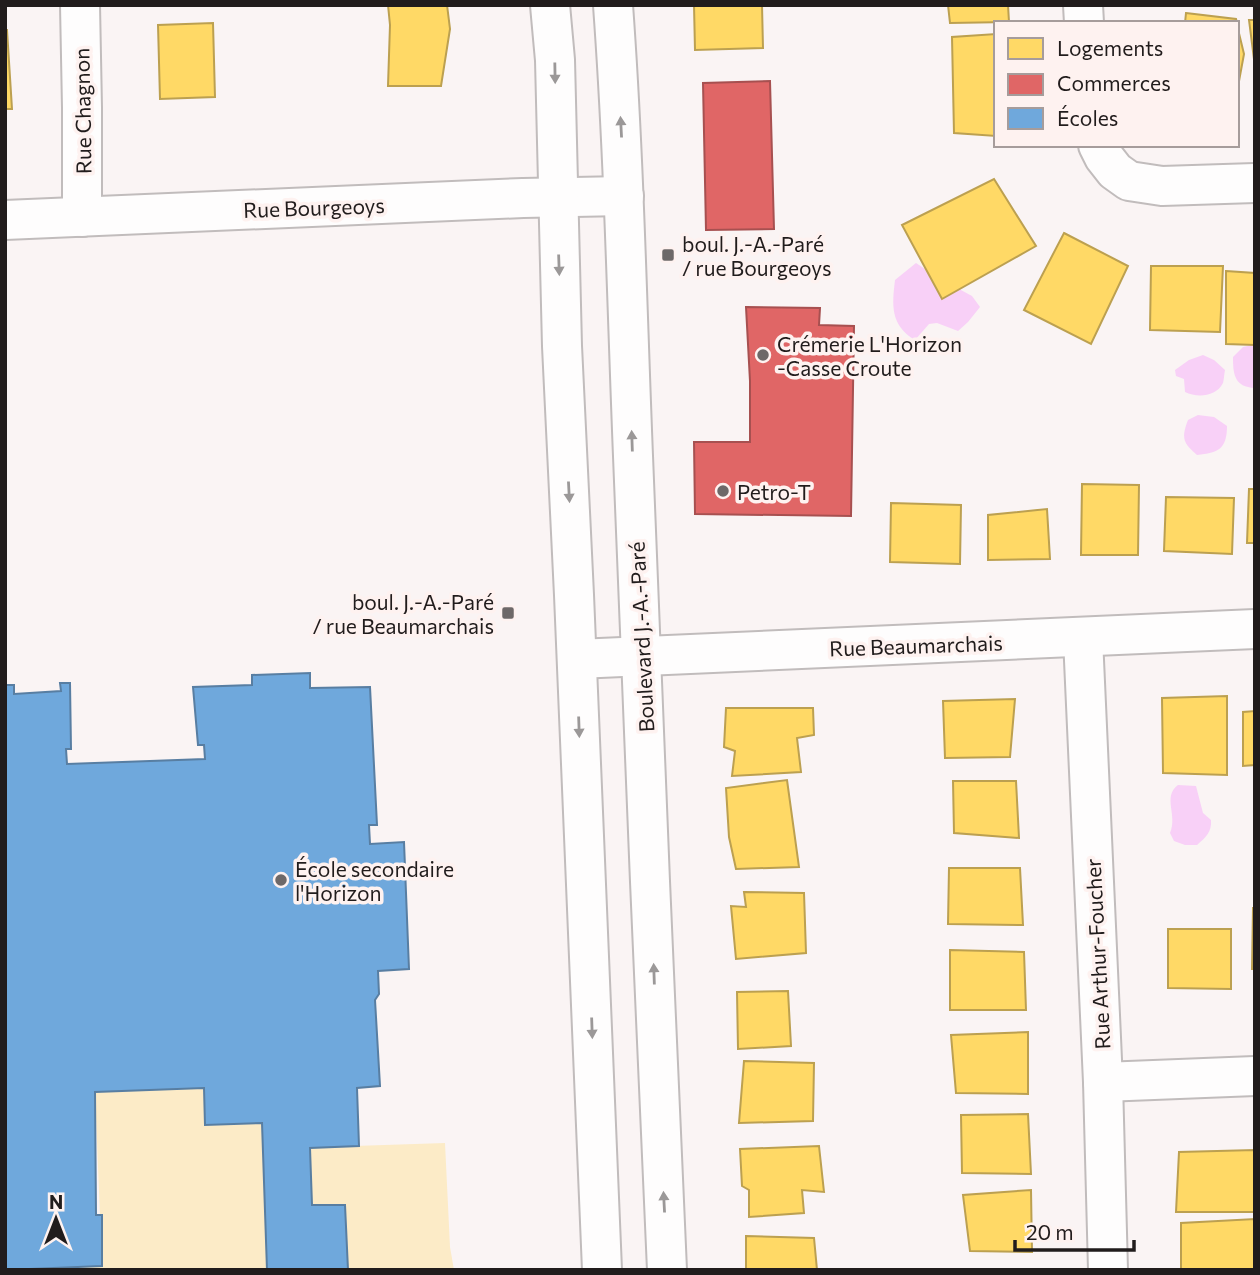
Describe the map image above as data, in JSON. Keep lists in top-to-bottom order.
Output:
{
  "streets": {
    "street": [
      "Rue Chagnon",
      "Rue Bourgeoys",
      "Boulevard J.-A.-Paré",
      "Rue Beaumarchais",
      "Rue Arthur-Foucher"
    ]
  },
  "crossings": [
    ["Rue Chagnon", "Rue Bourgeoys"],
    ["Rue Bourgeoys", "Boulevard J.-A.-Paré"],
    ["Boulevard J.-A.-Paré", "Rue Beaumarchais"],
    ["Rue Beaumarchais", "Rue Arthur-Foucher"]
  ],
  "places": {
    "transit": ["boul. J.-A.-Paré / rue Bourgeoys", "boul. J.-A.-Paré / rue Beaumarchais"],
    "other": ["Crémerie L'Horizon -Casse Croute", "Petro-T", "École secondaire l'Horizon"]
  },
  "legend": ["Logements", "Commerces", "Écoles"],
  "scale_bar": "20 m",
  "north": "top"
}
